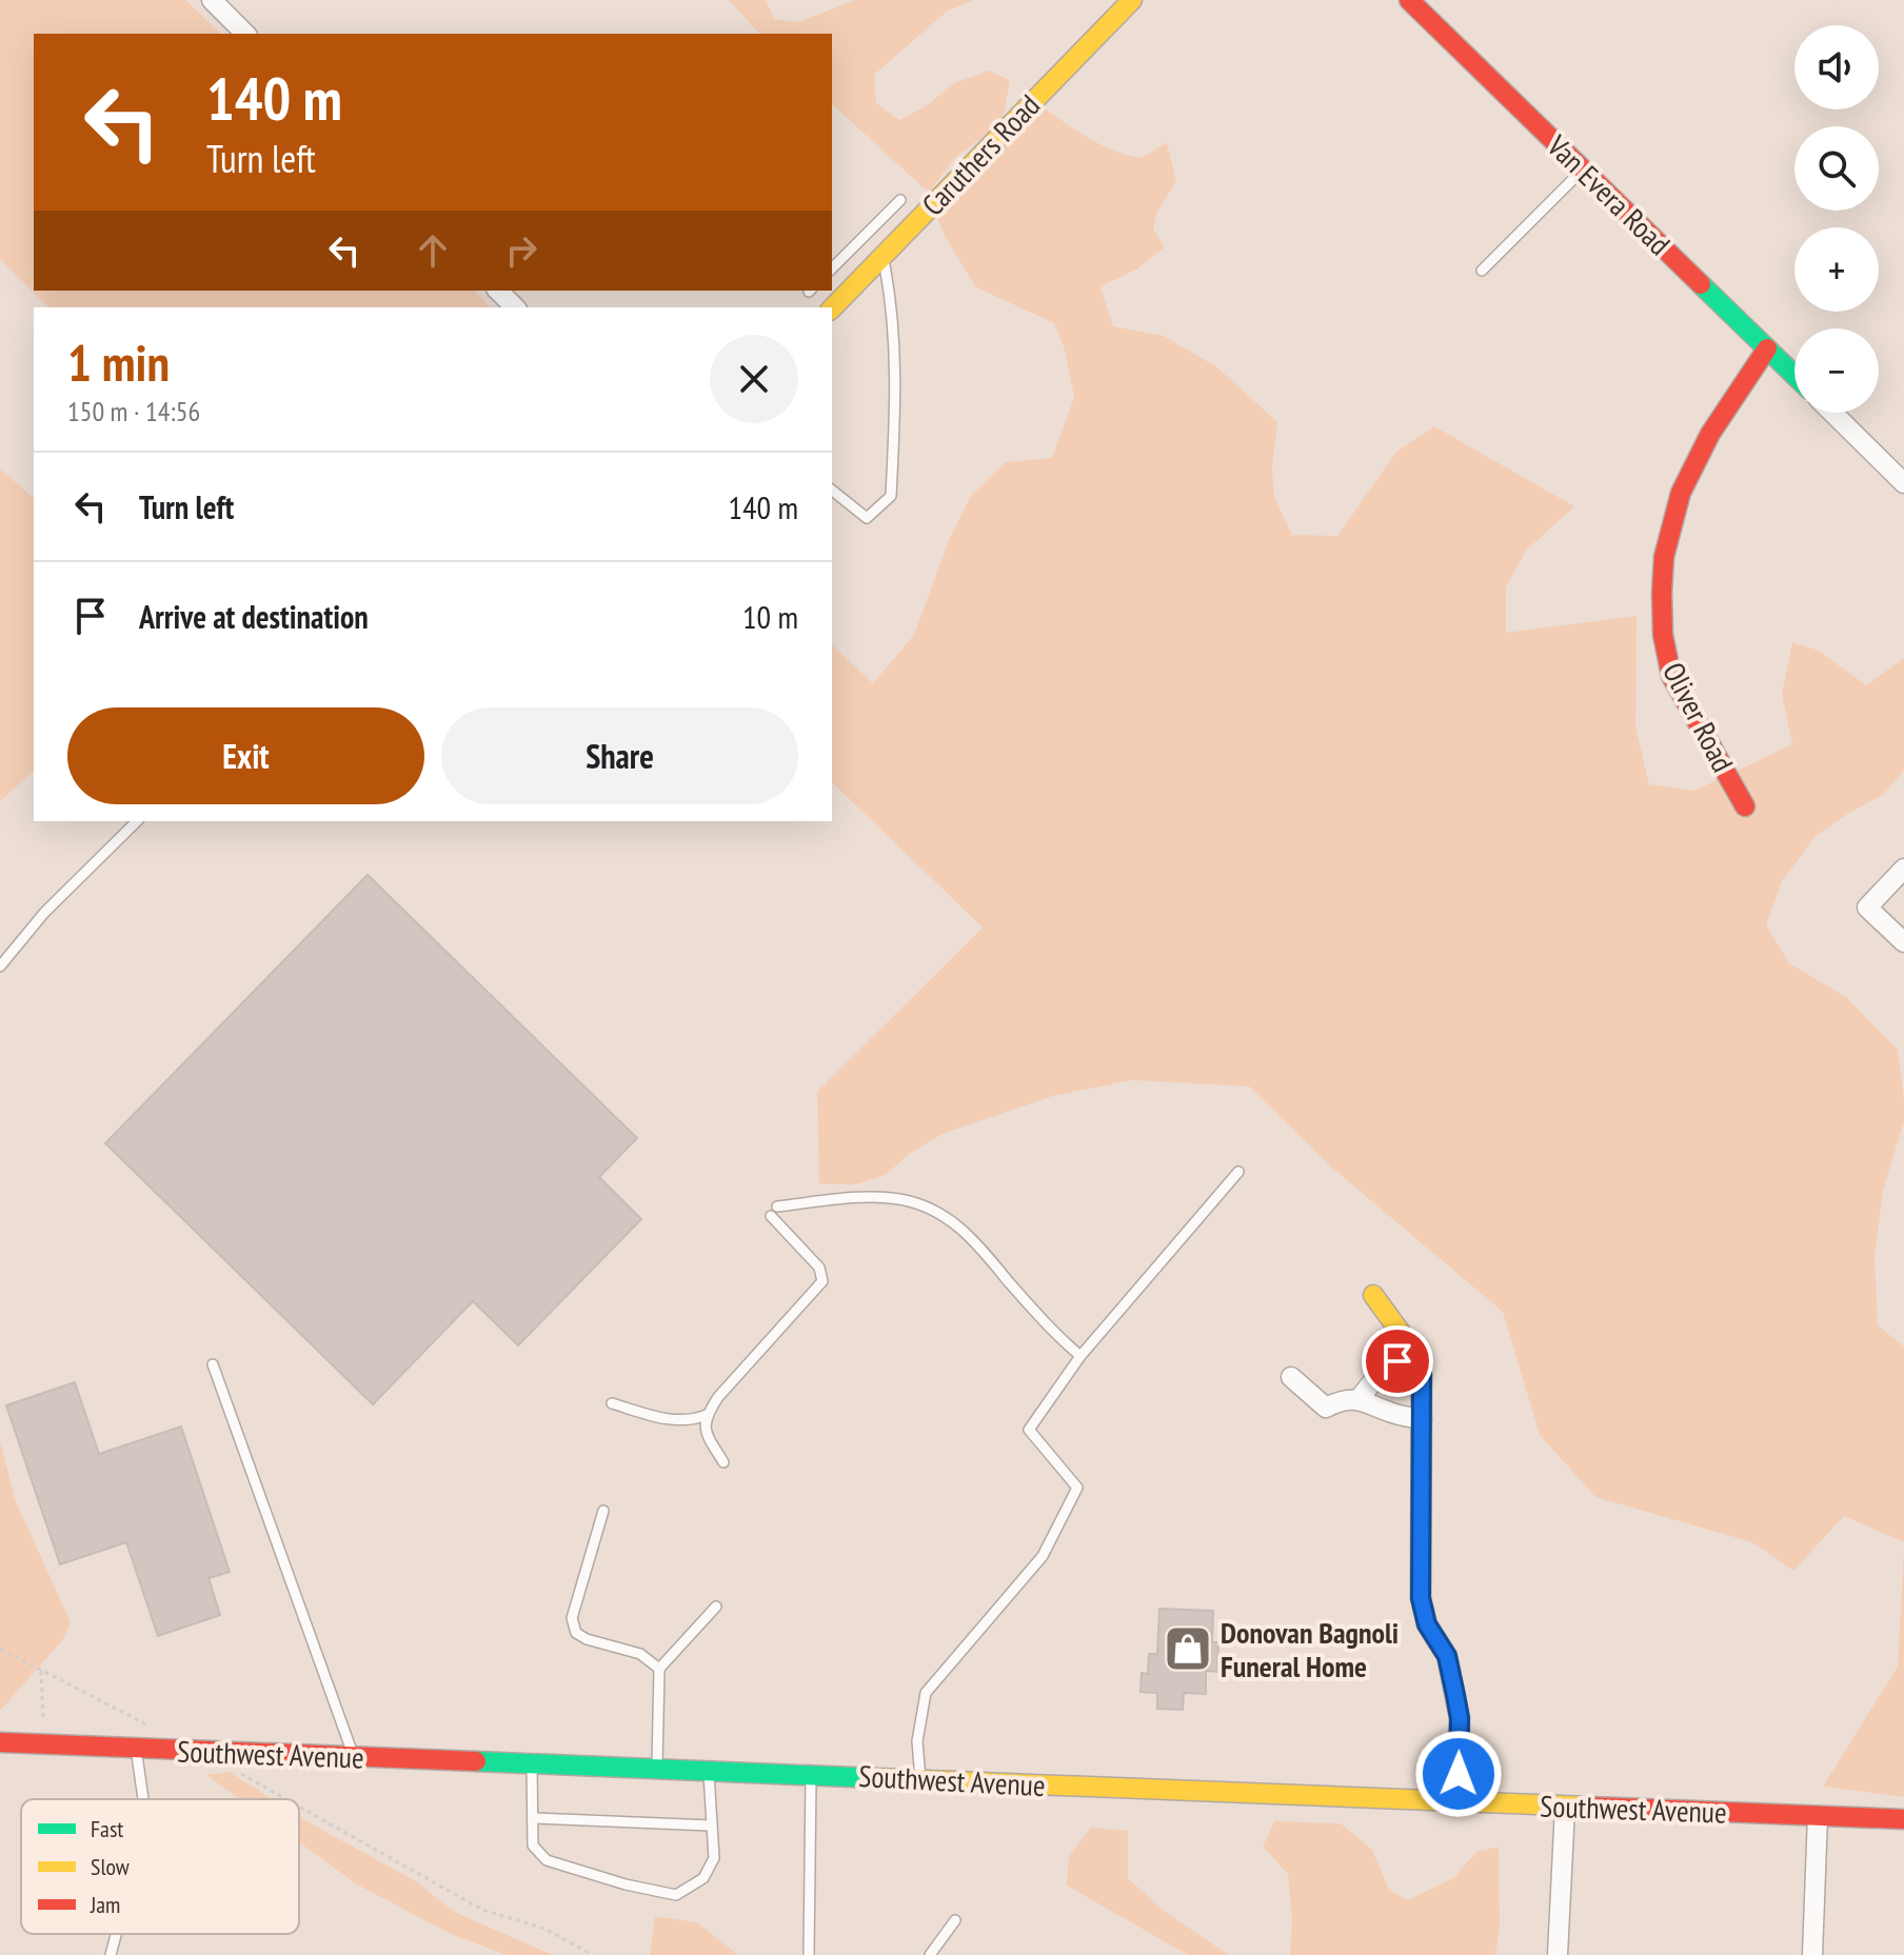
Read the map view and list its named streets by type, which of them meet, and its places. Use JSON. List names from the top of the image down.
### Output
{
  "streets": {
    "street": [
      "Caruthers Road",
      "Van Evera Road",
      "Oliver Road",
      "Southwest Avenue"
    ]
  },
  "crossings": [
    ["Van Evera Road", "Oliver Road"]
  ],
  "places": {
    "shop": ["Donovan Bagnoli Funeral Home"]
  },
  "legend": ["Fast", "Slow", "Jam"],
  "page": {
    "map_buttons": ["+", "−"],
    "turn": ["140 m", "Turn left"],
    "heading": ["1 min", "150 m · 14:56"],
    "list": [
      {
        "name": "Turn left",
        "value": "140 m"
      },
      {
        "name": "Arrive at destination",
        "value": "10 m"
      }
    ],
    "buttons": ["Exit", "Share"]
  }
}
